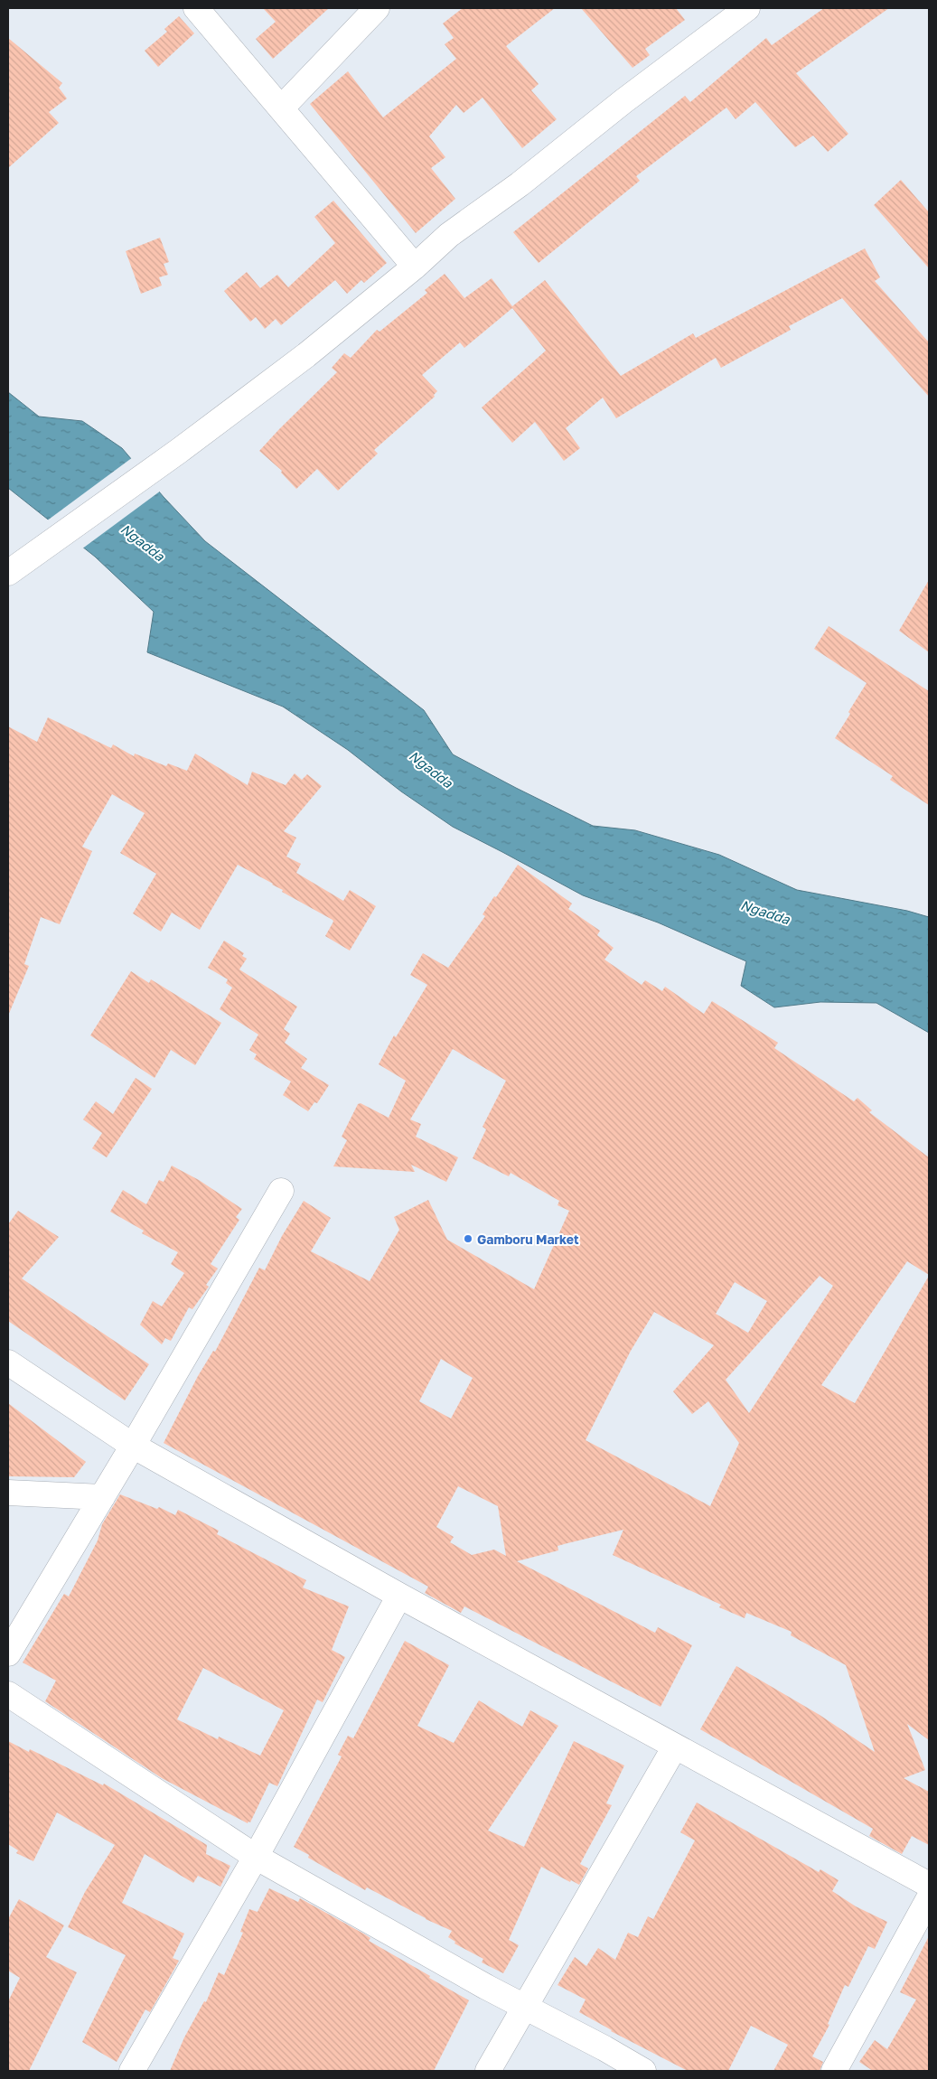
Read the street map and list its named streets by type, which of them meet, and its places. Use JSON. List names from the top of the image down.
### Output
{
  "water": ["Ngadda"],
  "places": ["Gamboru Market"]
}
